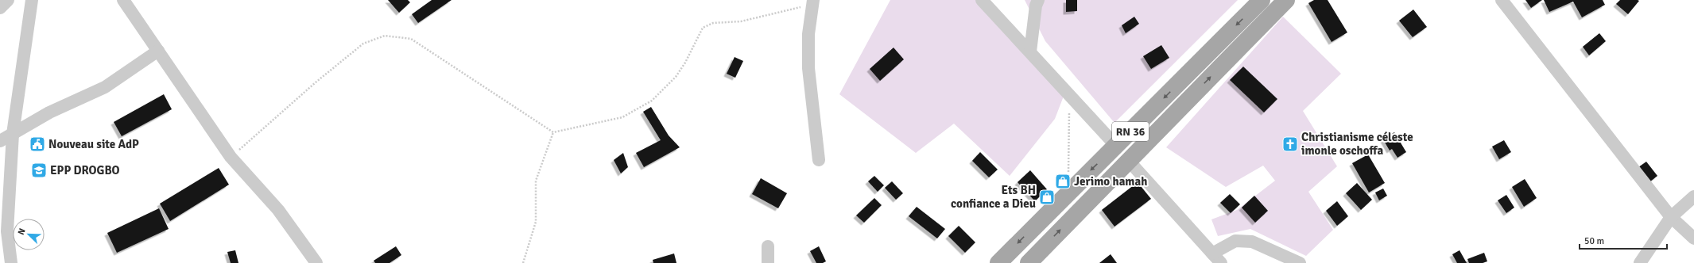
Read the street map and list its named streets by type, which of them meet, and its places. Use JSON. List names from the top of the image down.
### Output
{
  "streets": {
    "main road": ["RN 36"]
  },
  "places": {
    "public building": ["Nouveau site AdP"],
    "church": ["Christianisme céleste imonle oschoffa"],
    "school or university": ["EPP DROGBO"],
    "shop": ["Jerimo hamah", "Ets BH confiance a Dieu"]
  },
  "scale_bar": "50 m",
  "north": "top left"
}
